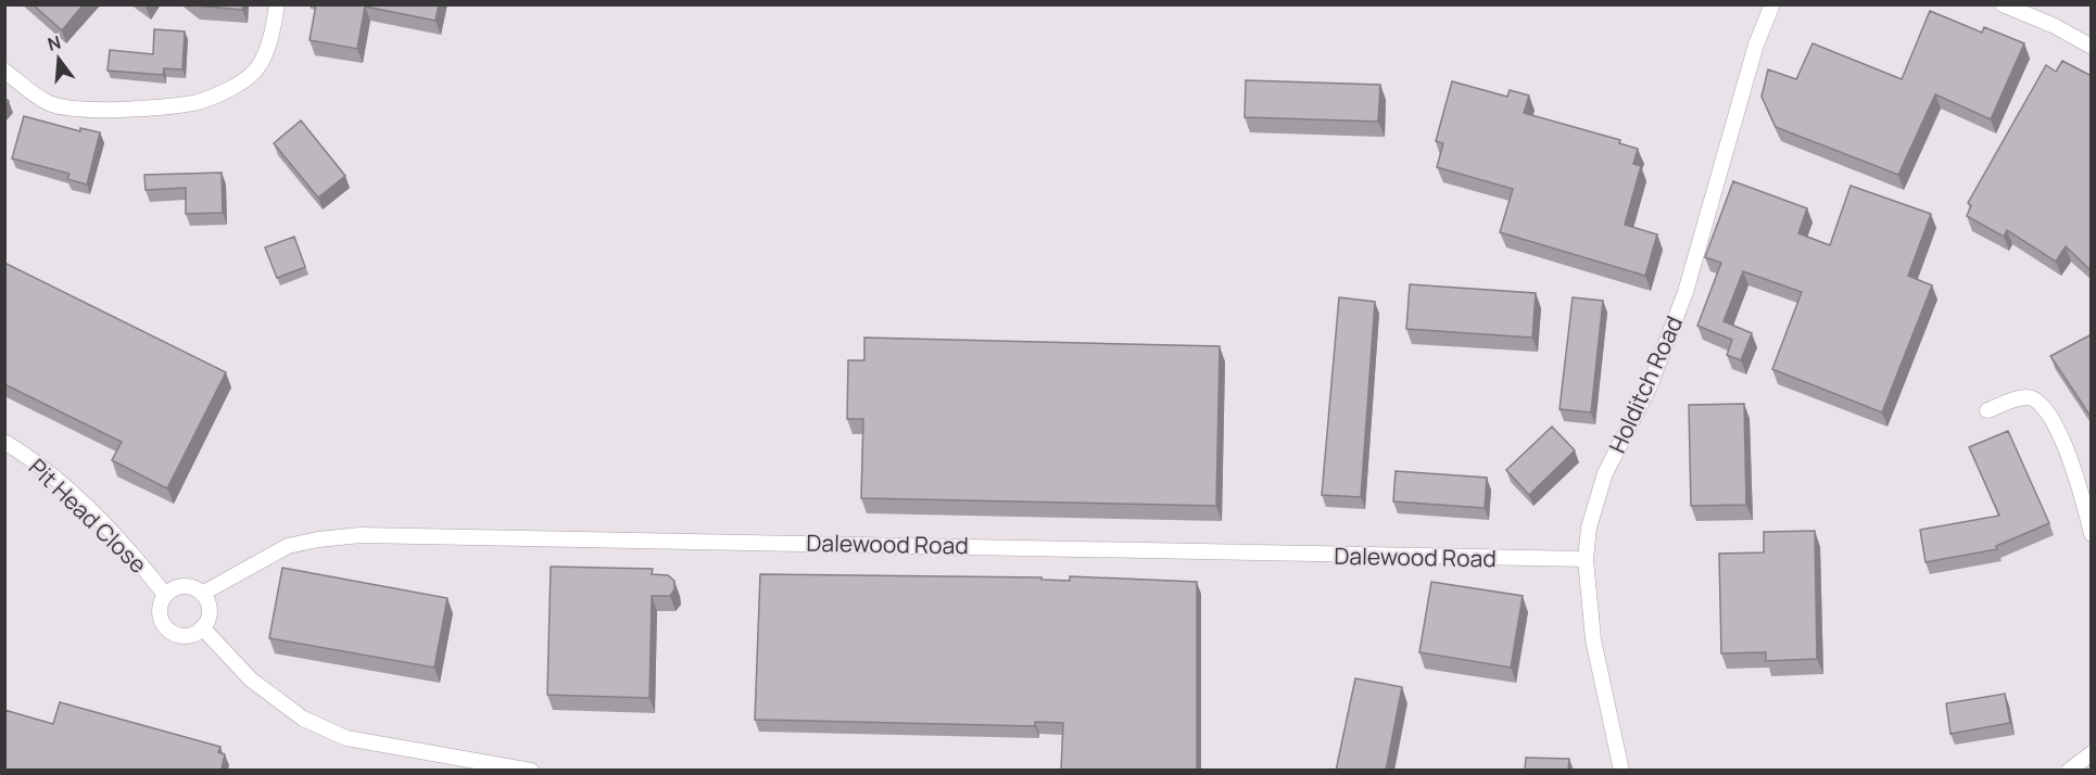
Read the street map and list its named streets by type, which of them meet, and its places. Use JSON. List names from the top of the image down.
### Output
{
  "streets": {
    "street": ["Holditch Road", "Pit Head Close", "Dalewood Road"]
  },
  "crossings": [
    ["Holditch Road", "Dalewood Road"],
    ["Pit Head Close", "Dalewood Road"]
  ],
  "north": "top"
}
